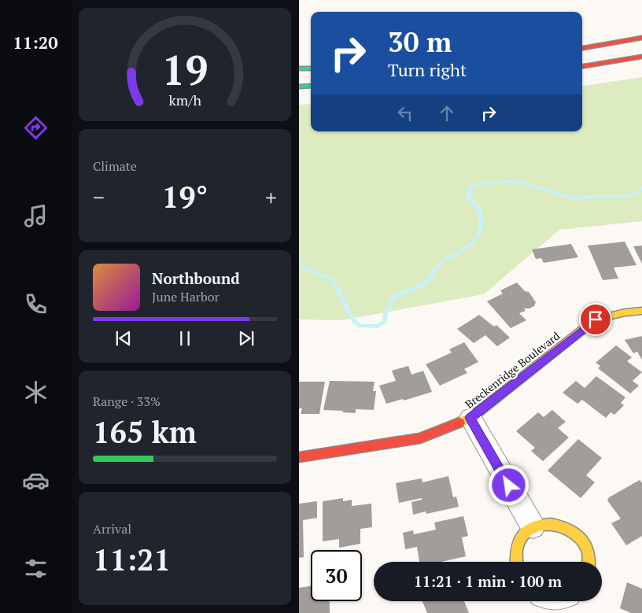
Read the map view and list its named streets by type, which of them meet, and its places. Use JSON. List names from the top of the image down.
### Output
{
  "streets": {
    "main road": ["Breckenridge Boulevard"]
  },
  "page": {
    "tabs": "11:20",
    "turn": ["30 m", "Turn right"],
    "tile": [
      "Climate",
      ["Range · 33%", "165 km"],
      ["Arrival", "11:21"]
    ],
    "heat": ["−", "19°", "+"],
    "song": ["Northbound", "June Harbor"],
    "limit": "30",
    "trip": "11:21 · 1 min · 100 m",
    "gauge": ["19", "km/h"]
  }
}
